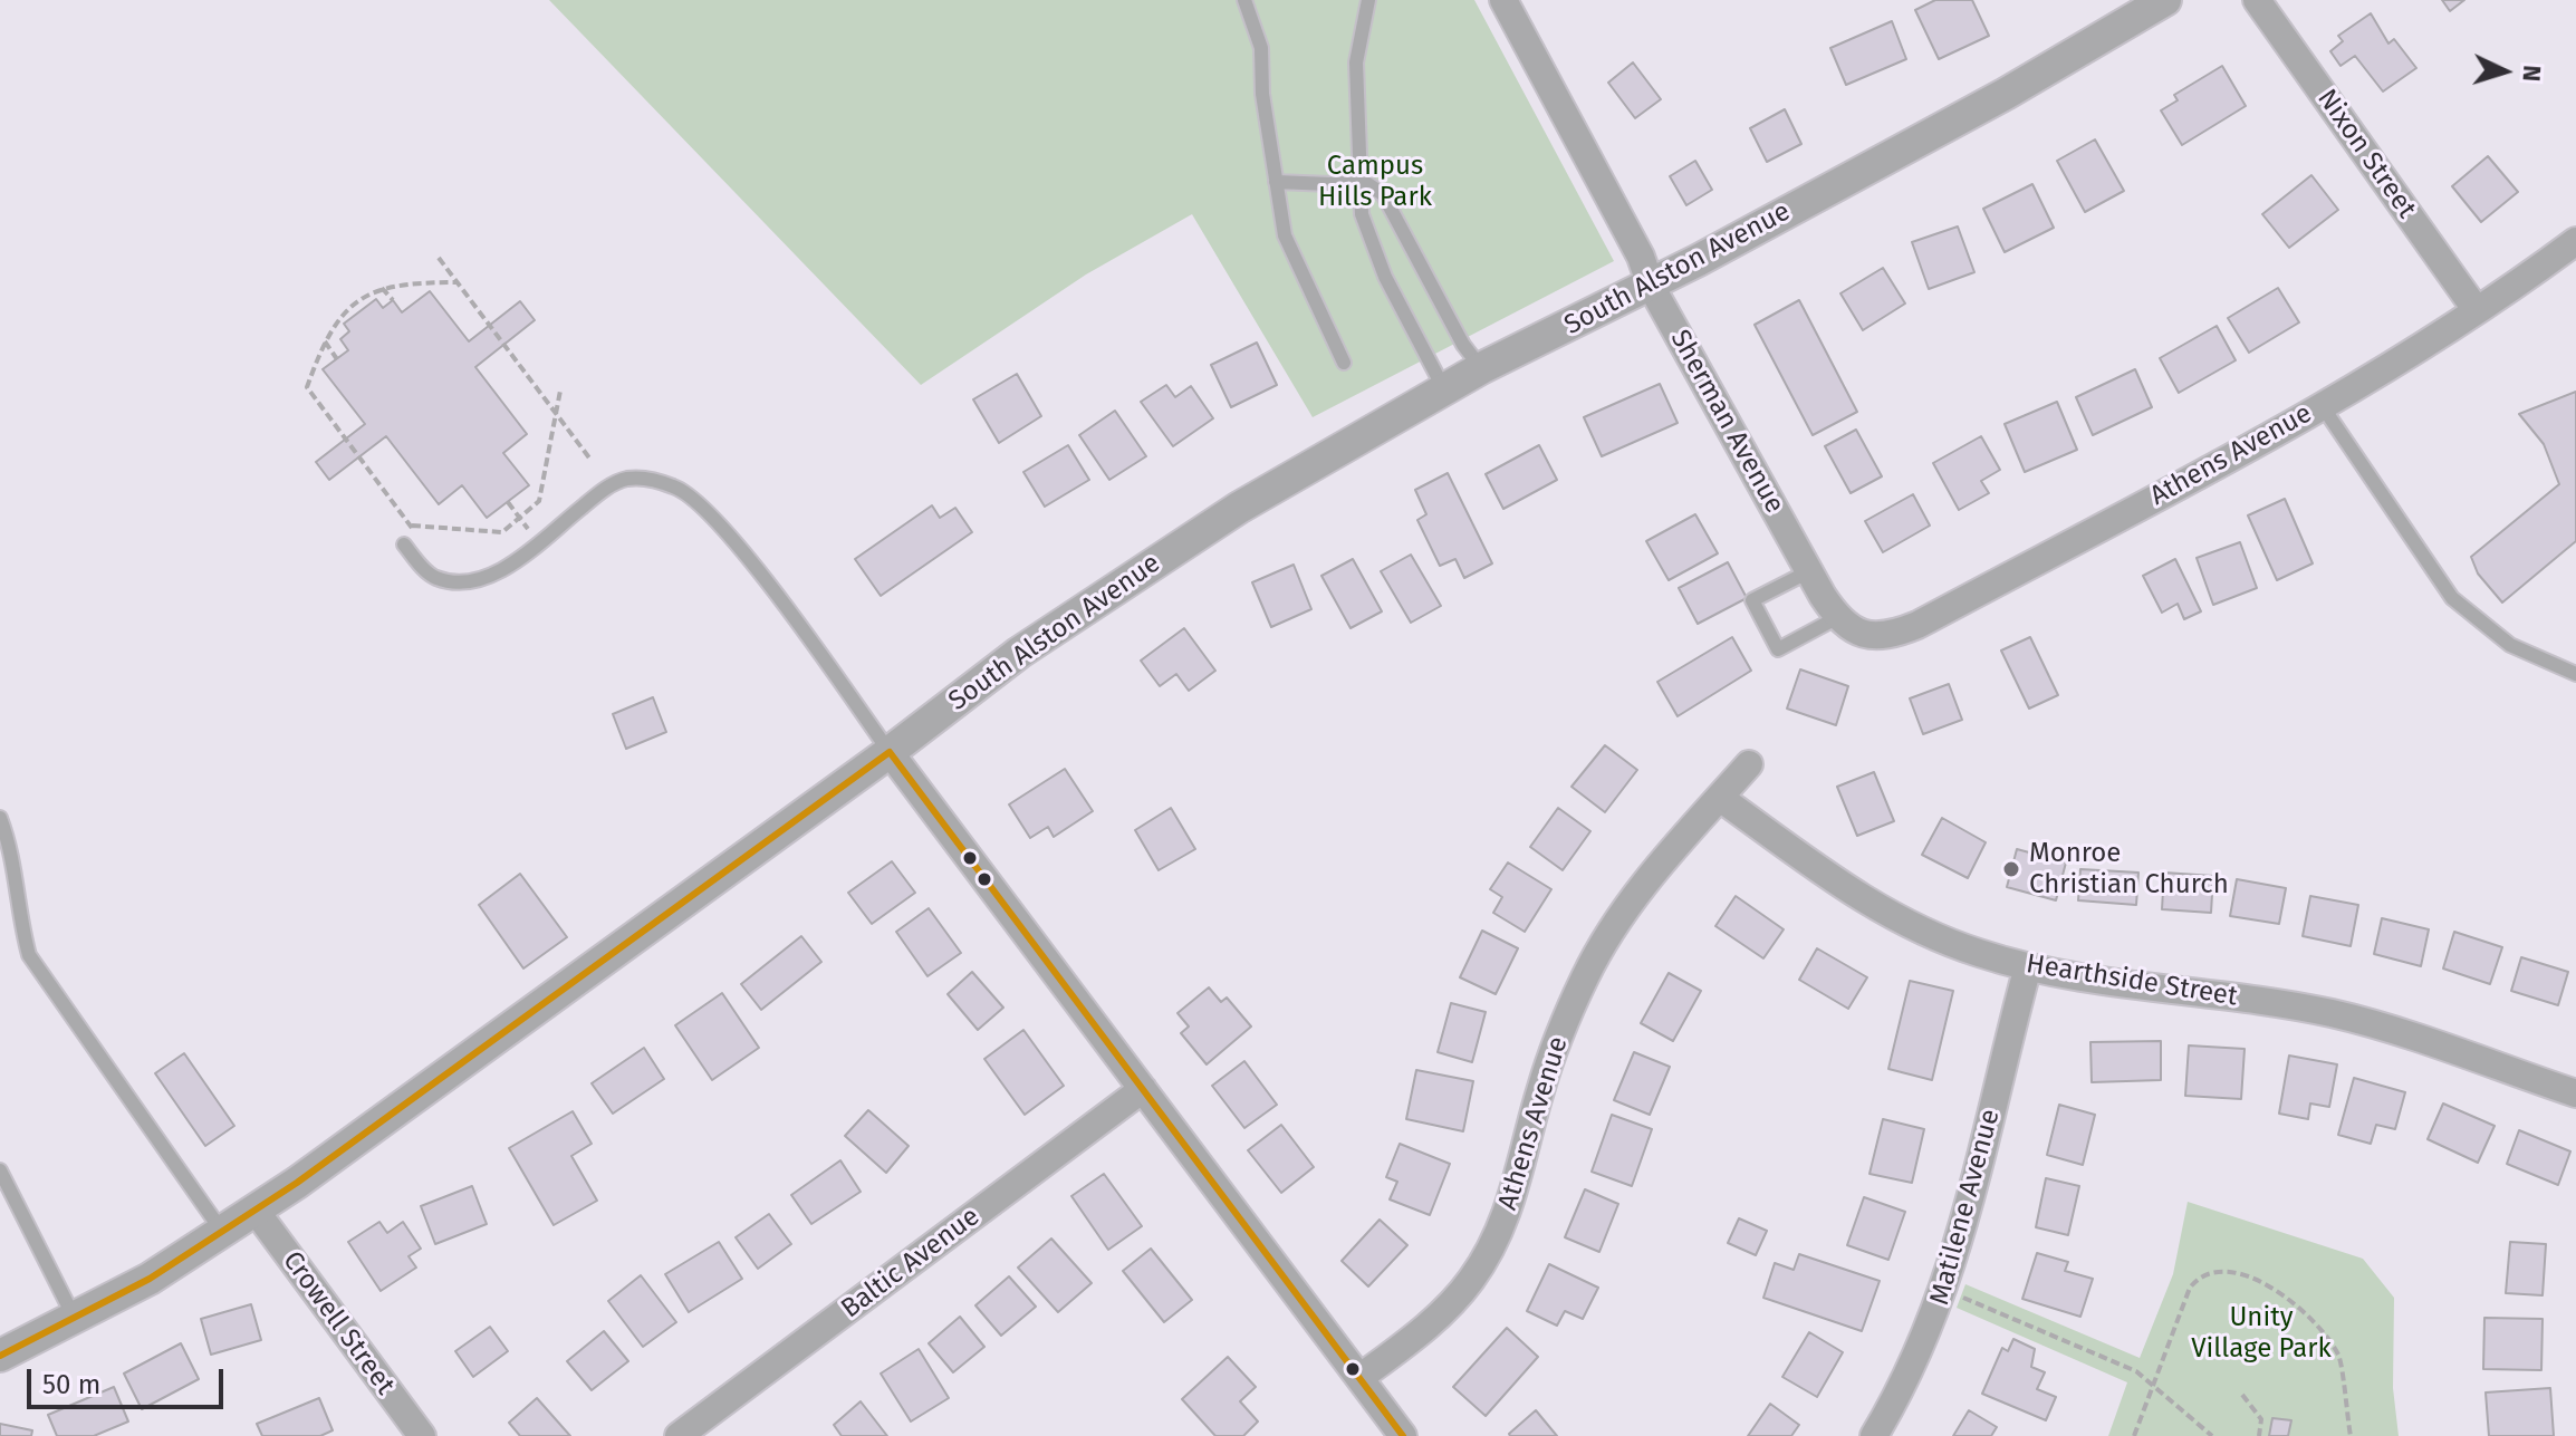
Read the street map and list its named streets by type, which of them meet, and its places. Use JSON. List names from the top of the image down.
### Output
{
  "streets": {
    "street": [
      "Nixon Street",
      "South Alston Avenue",
      "Sherman Avenue",
      "Athens Avenue",
      "Hearthside Street",
      "Matilene Avenue",
      "Baltic Avenue",
      "Crowell Street"
    ]
  },
  "crossings": [
    ["Nixon Street", "Athens Avenue"],
    ["South Alston Avenue", "Sherman Avenue"],
    ["South Alston Avenue", "Crowell Street"],
    ["Sherman Avenue", "Athens Avenue"],
    ["Athens Avenue", "Hearthside Street"],
    ["Hearthside Street", "Matilene Avenue"]
  ],
  "parks": ["Campus Hills Park", "Unity Village Park"],
  "places": ["Monroe Christian Church"],
  "scale_bar": "50 m",
  "north": "right"
}
